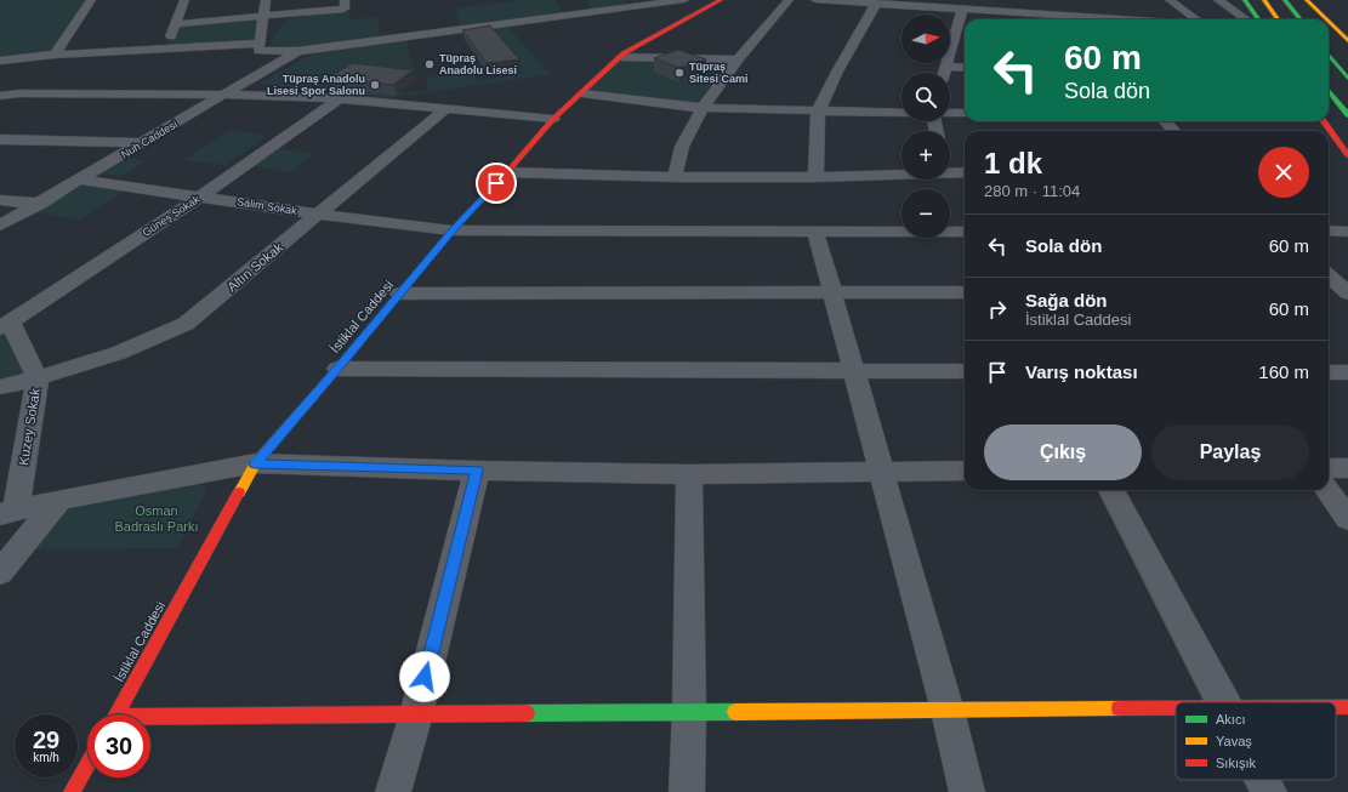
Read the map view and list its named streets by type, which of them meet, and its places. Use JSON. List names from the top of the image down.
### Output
{
  "streets": {
    "main road": ["İstiklal Caddesi"],
    "street": [
      "Nuh Caddesi",
      "Salim Sokak",
      "Güneş Sokak",
      "Altın Sokak",
      "Kuzey Sokak"
    ]
  },
  "crossings": [
    ["Nuh Caddesi", "Salim Sokak"],
    ["Salim Sokak", "Güneş Sokak"],
    ["Salim Sokak", "Altın Sokak"],
    ["Salim Sokak", "İstiklal Caddesi"],
    ["Güneş Sokak", "Kuzey Sokak"],
    ["Altın Sokak", "Kuzey Sokak"]
  ],
  "parks": ["Osman Badraslı Parkı"],
  "places": ["Tüpraş Anadolu Lisesi", "Tüpraş Sitesi Cami", "Tüpraş Anadolu Lisesi Spor Salonu"],
  "legend": ["Akıcı", "Yavaş", "Sıkışık"],
  "north": "right",
  "page": {
    "map_buttons": ["+", "−"],
    "turn": ["60 m", "Sola dön"],
    "heading": ["1 dk", "280 m · 11:04"],
    "list": [
      {
        "name": "Sola dön",
        "value": "60 m"
      },
      {
        "name": "Sağa dön",
        "note": "İstiklal Caddesi",
        "value": "60 m"
      },
      {
        "name": "Varış noktası",
        "value": "160 m"
      }
    ],
    "buttons": ["Çıkış", "Paylaş"],
    "speed": "29 km/h",
    "limit": "30"
  }
}
